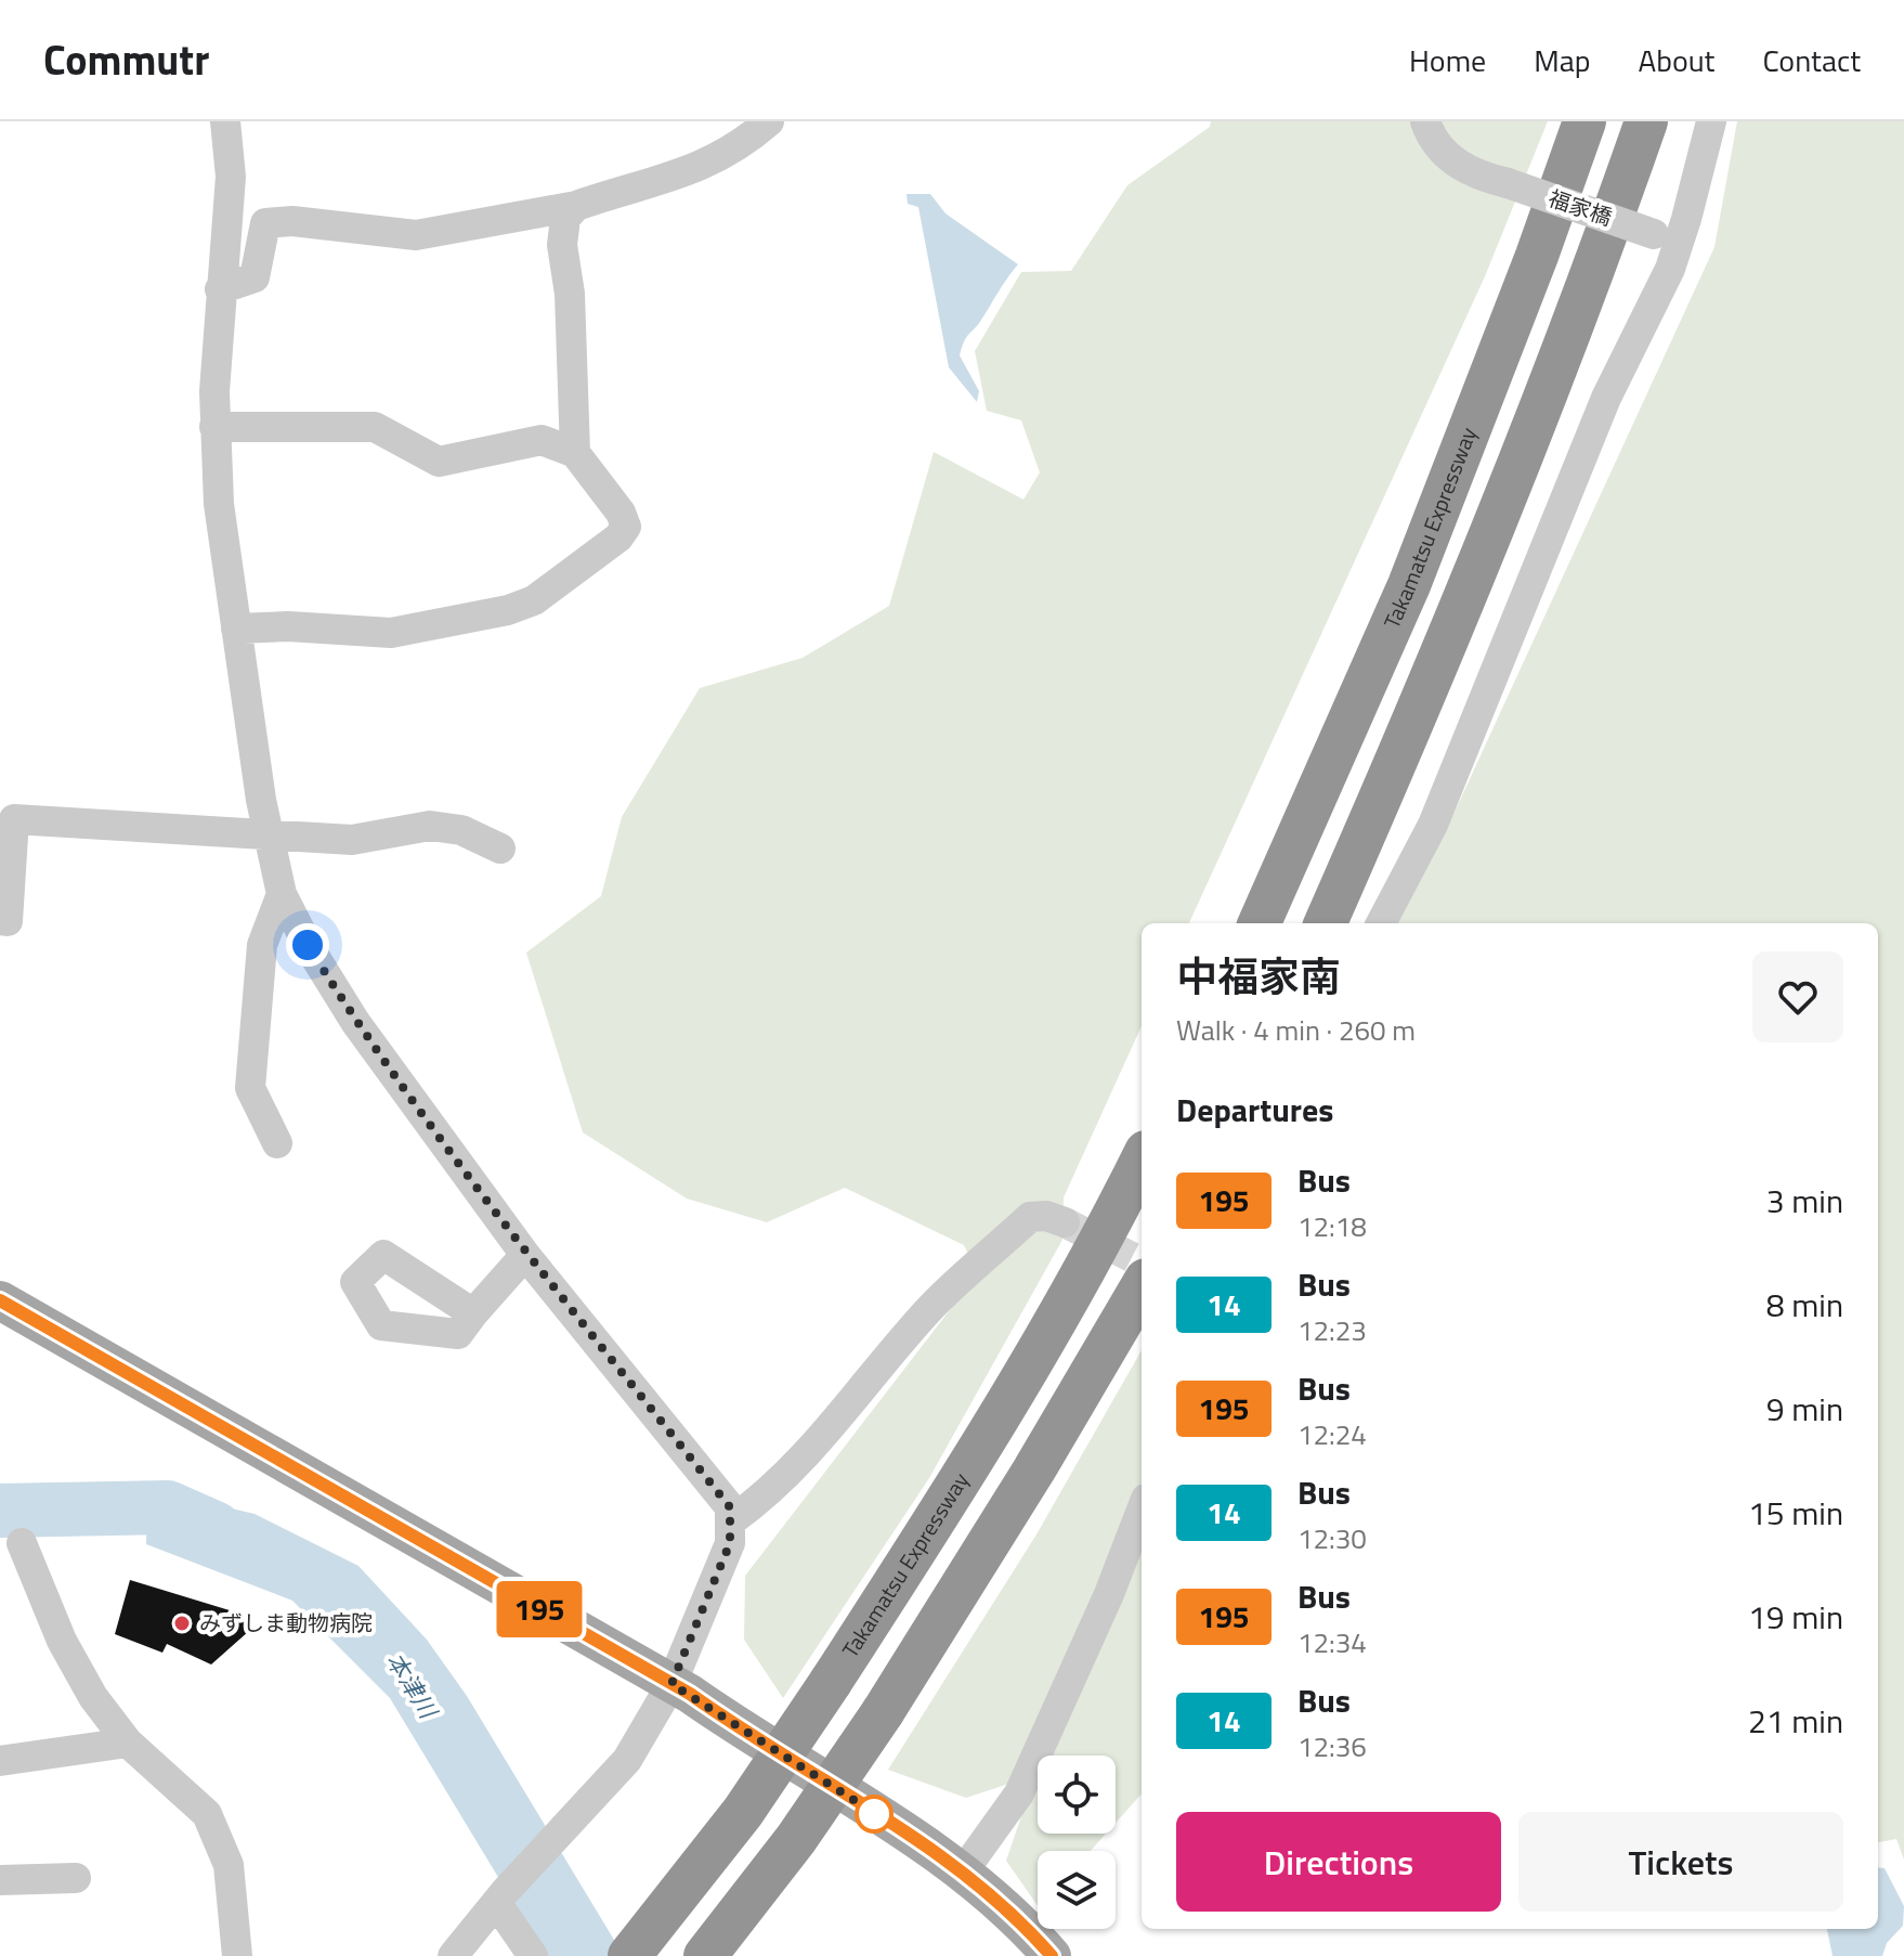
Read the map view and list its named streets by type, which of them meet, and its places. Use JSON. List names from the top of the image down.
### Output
{
  "streets": {
    "highway": ["Takamatsu Expressway"],
    "street": ["福家橋"]
  },
  "water": ["本津川"],
  "places": ["みずしま動物病院"],
  "lines": ["bus line 195"],
  "page": {
    "header": "Commutr",
    "nav": [
      "Home",
      "Map",
      "About",
      "Contact"
    ],
    "on_map": "195",
    "heading": [
      ["中福家南", "Walk · 4 min · 260 m"],
      "Departures"
    ],
    "list": [
      {
        "mark": "195",
        "name": "Bus",
        "note": "12:18",
        "value": "3 min"
      },
      {
        "mark": "14",
        "name": "Bus",
        "note": "12:23",
        "value": "8 min"
      },
      {
        "mark": "195",
        "name": "Bus",
        "note": "12:24",
        "value": "9 min"
      },
      {
        "mark": "14",
        "name": "Bus",
        "note": "12:30",
        "value": "15 min"
      },
      {
        "mark": "195",
        "name": "Bus",
        "note": "12:34",
        "value": "19 min"
      },
      {
        "mark": "14",
        "name": "Bus",
        "note": "12:36",
        "value": "21 min"
      }
    ],
    "buttons": ["Directions", "Tickets"]
  }
}
